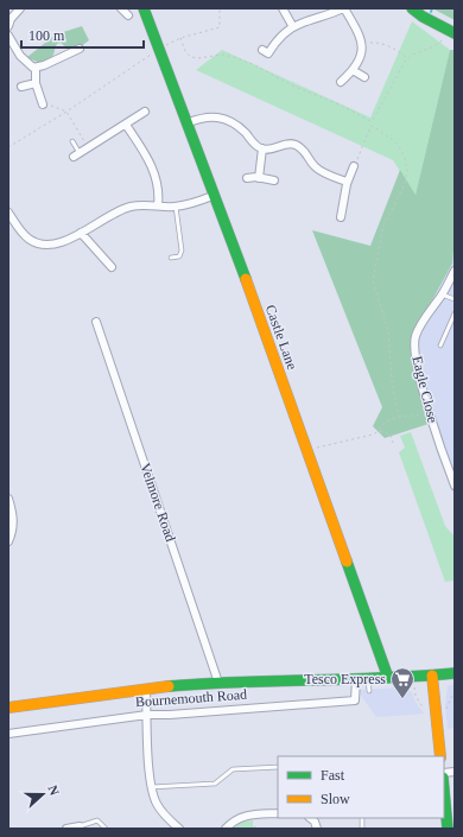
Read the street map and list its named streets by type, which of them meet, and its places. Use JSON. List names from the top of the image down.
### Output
{
  "streets": {
    "street": [
      "Castle Lane",
      "Eagle Close",
      "Velmore Road",
      "Bournemouth Road"
    ]
  },
  "crossings": [
    ["Castle Lane", "Bournemouth Road"],
    ["Velmore Road", "Bournemouth Road"]
  ],
  "places": {
    "supermarket": ["Tesco Express"]
  },
  "legend": ["Fast", "Slow"],
  "scale_bar": "100 m",
  "north": "right"
}
